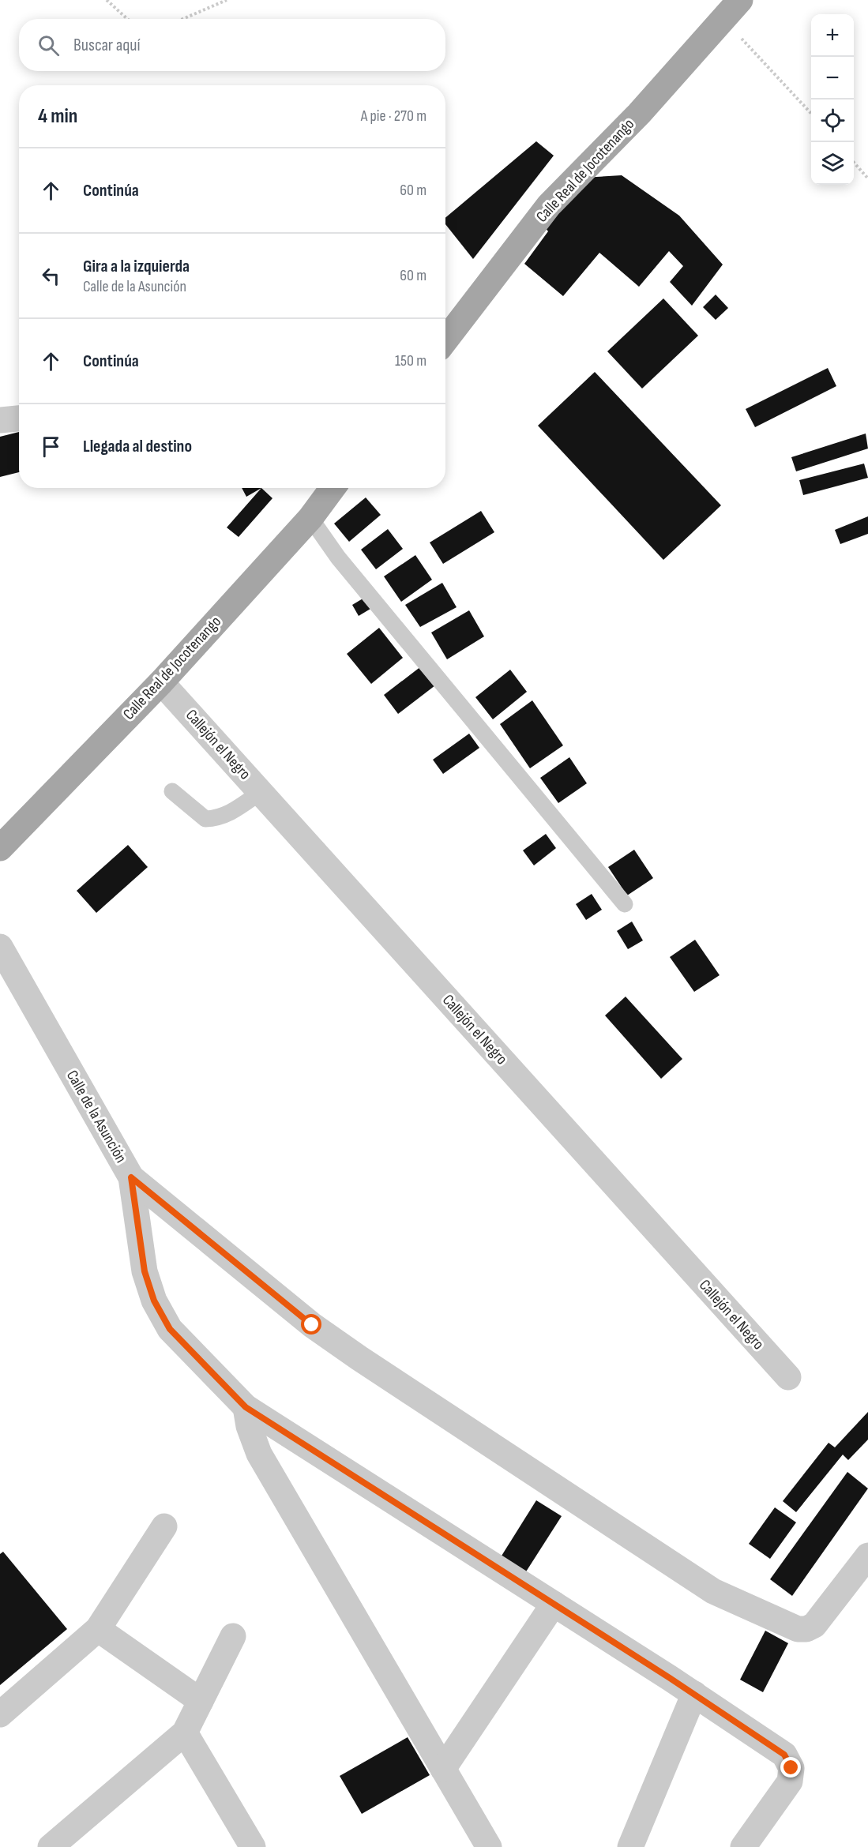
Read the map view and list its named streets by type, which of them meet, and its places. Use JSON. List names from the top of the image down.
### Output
{
  "streets": {
    "main road": ["Calle Real de Jocotenango"],
    "street": ["Callejón el Negro", "Calle de la Asunción"]
  },
  "crossings": [
    ["Calle Real de Jocotenango", "Callejón el Negro"]
  ],
  "page": {
    "map_buttons": ["+", "−"],
    "search": "Buscar aquí",
    "heading": ["4 min", "A pie · 270 m"],
    "list": [
      ["Continúa", "60 m"],
      ["Gira a la izquierda", "Calle de la Asunción", "60 m"],
      ["Continúa", "150 m"],
      "Llegada al destino"
    ]
  }
}
